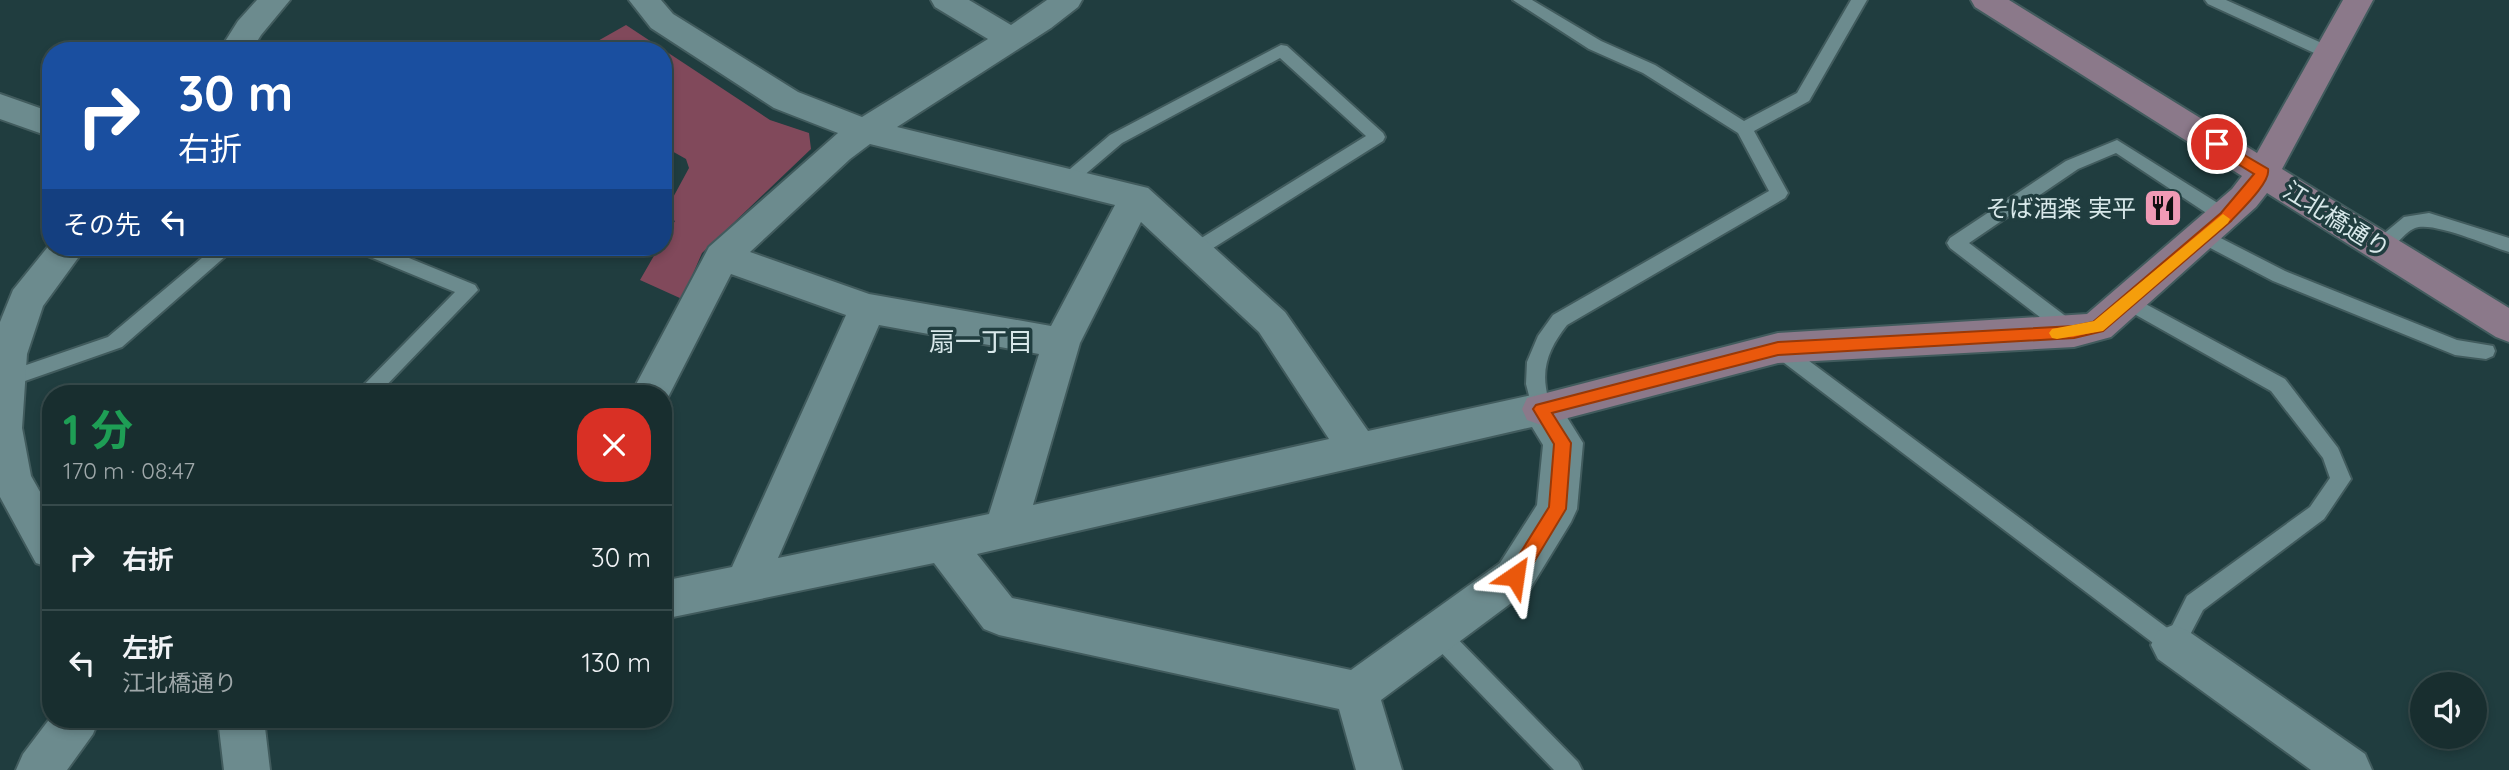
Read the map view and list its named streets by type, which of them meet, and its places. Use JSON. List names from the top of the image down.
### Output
{
  "streets": {
    "street": ["江北橋通り"]
  },
  "districts": ["扇一丁目"],
  "places": {
    "restaurant": ["そば酒楽 実平"]
  },
  "page": {
    "turn": ["30 m", "右折"],
    "then": "その先",
    "heading": ["1 分", "170 m · 08:47"],
    "list": [
      {
        "name": "右折",
        "value": "30 m"
      },
      {
        "name": "左折",
        "note": "江北橋通り",
        "value": "130 m"
      }
    ]
  }
}
